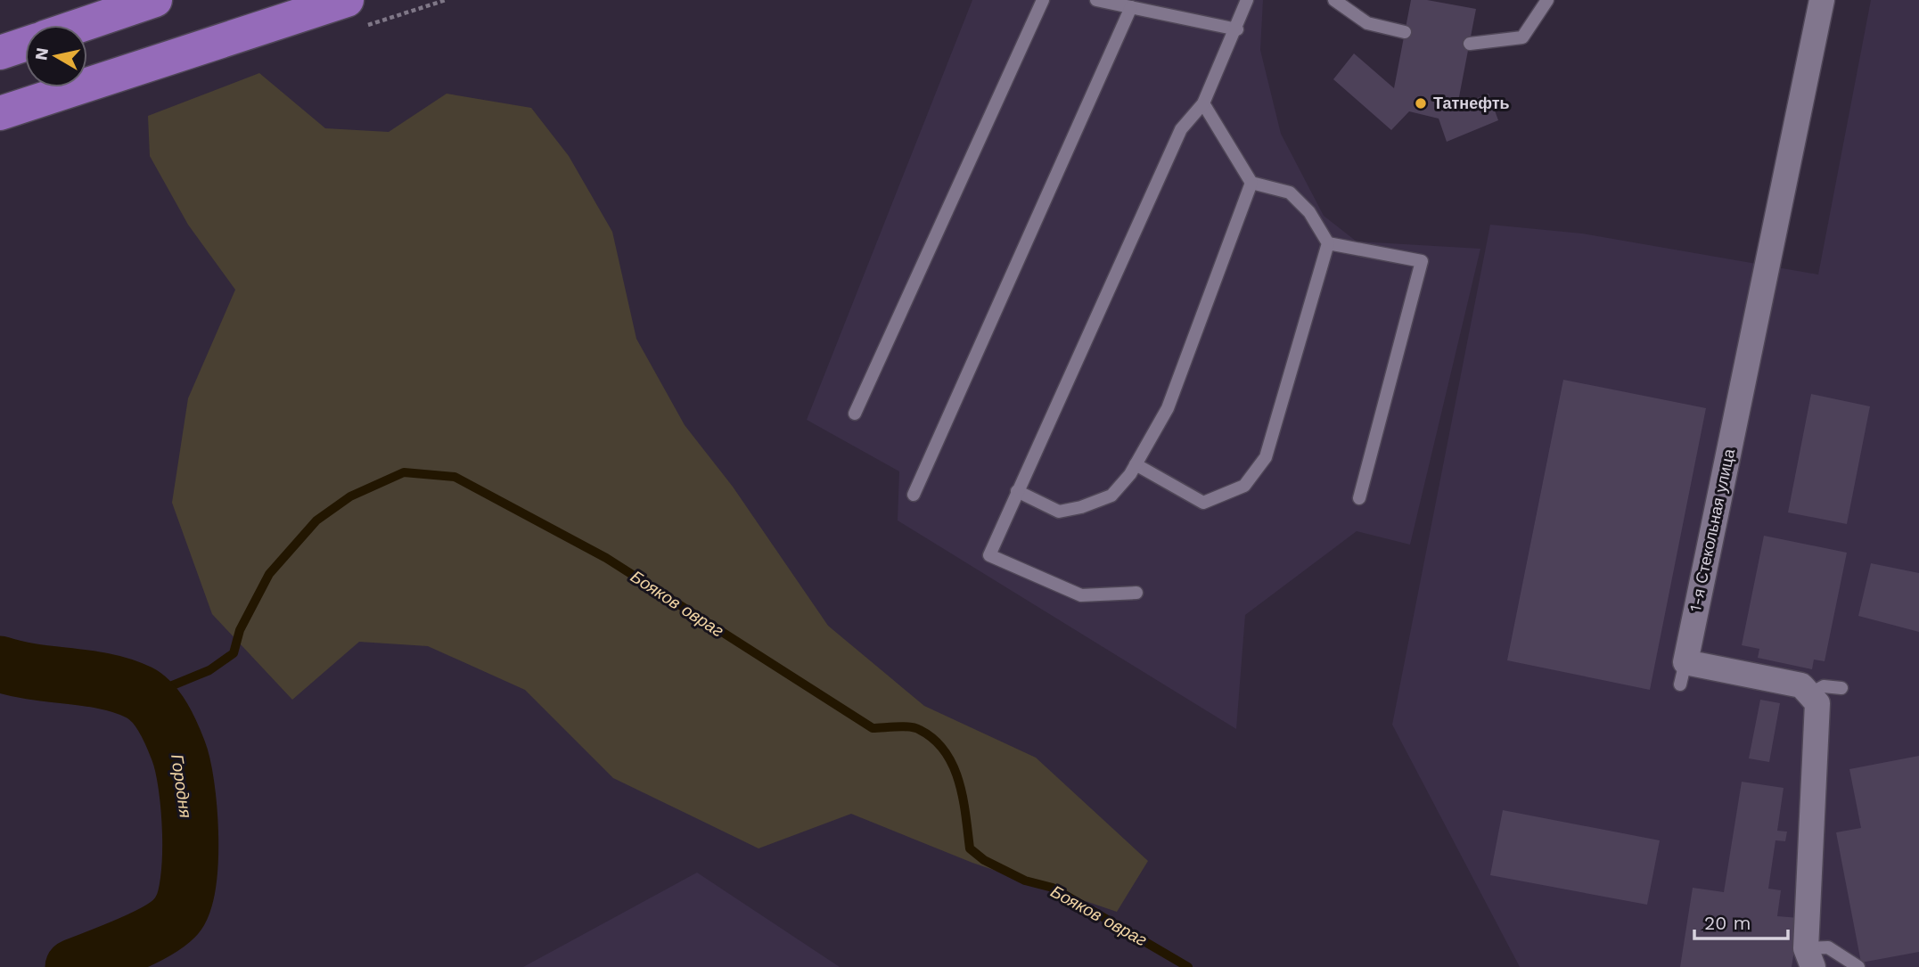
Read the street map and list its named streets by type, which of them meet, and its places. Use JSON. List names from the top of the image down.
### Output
{
  "streets": {
    "street": ["1-я Стекольная улица"]
  },
  "water": ["Бояков овраг", "Городня"],
  "places": ["Татнефть"],
  "scale_bar": "20 m",
  "north": "left"
}
